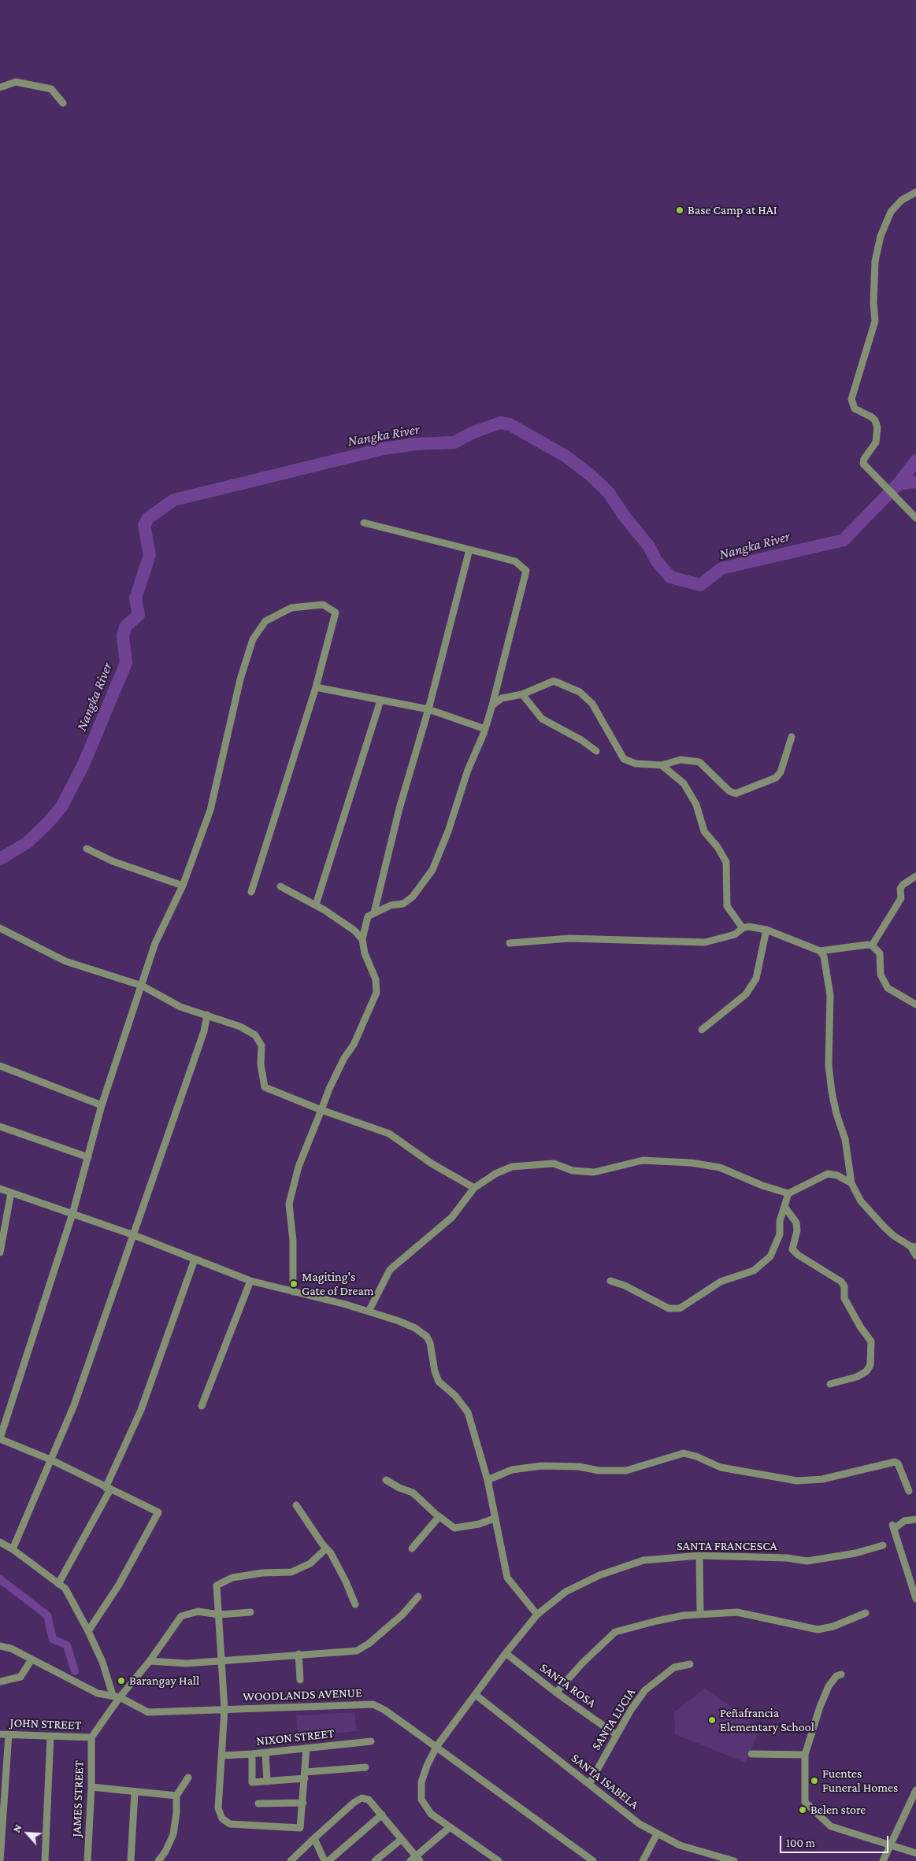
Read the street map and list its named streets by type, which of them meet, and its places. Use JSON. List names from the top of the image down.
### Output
{
  "streets": {
    "street": [
      "SANTA FRANCESCA",
      "SANTA ROSA",
      "WOODLANDS AVENUE",
      "SANTA LUCIA",
      "JOHN STREET",
      "NIXON STREET",
      "SANTA ISABELA",
      "JAMES STREET"
    ]
  },
  "crossings": [
    ["SANTA FRANCESCA", "SANTA ROSA"],
    ["SANTA FRANCESCA", "WOODLANDS AVENUE"],
    ["SANTA FRANCESCA", "SANTA ISABELA"],
    ["SANTA ROSA", "SANTA LUCIA"],
    ["SANTA LUCIA", "SANTA ISABELA"],
    ["JOHN STREET", "JAMES STREET"]
  ],
  "water": ["Nangka River"],
  "places": [
    "Base Camp at HAI",
    "Magiting's Gate of Dream",
    "Barangay Hall",
    "Peñafrancia Elementary School",
    "Fuentes Funeral Homes",
    "Belen store"
  ],
  "scale_bar": "100 m",
  "north": "top left"
}
